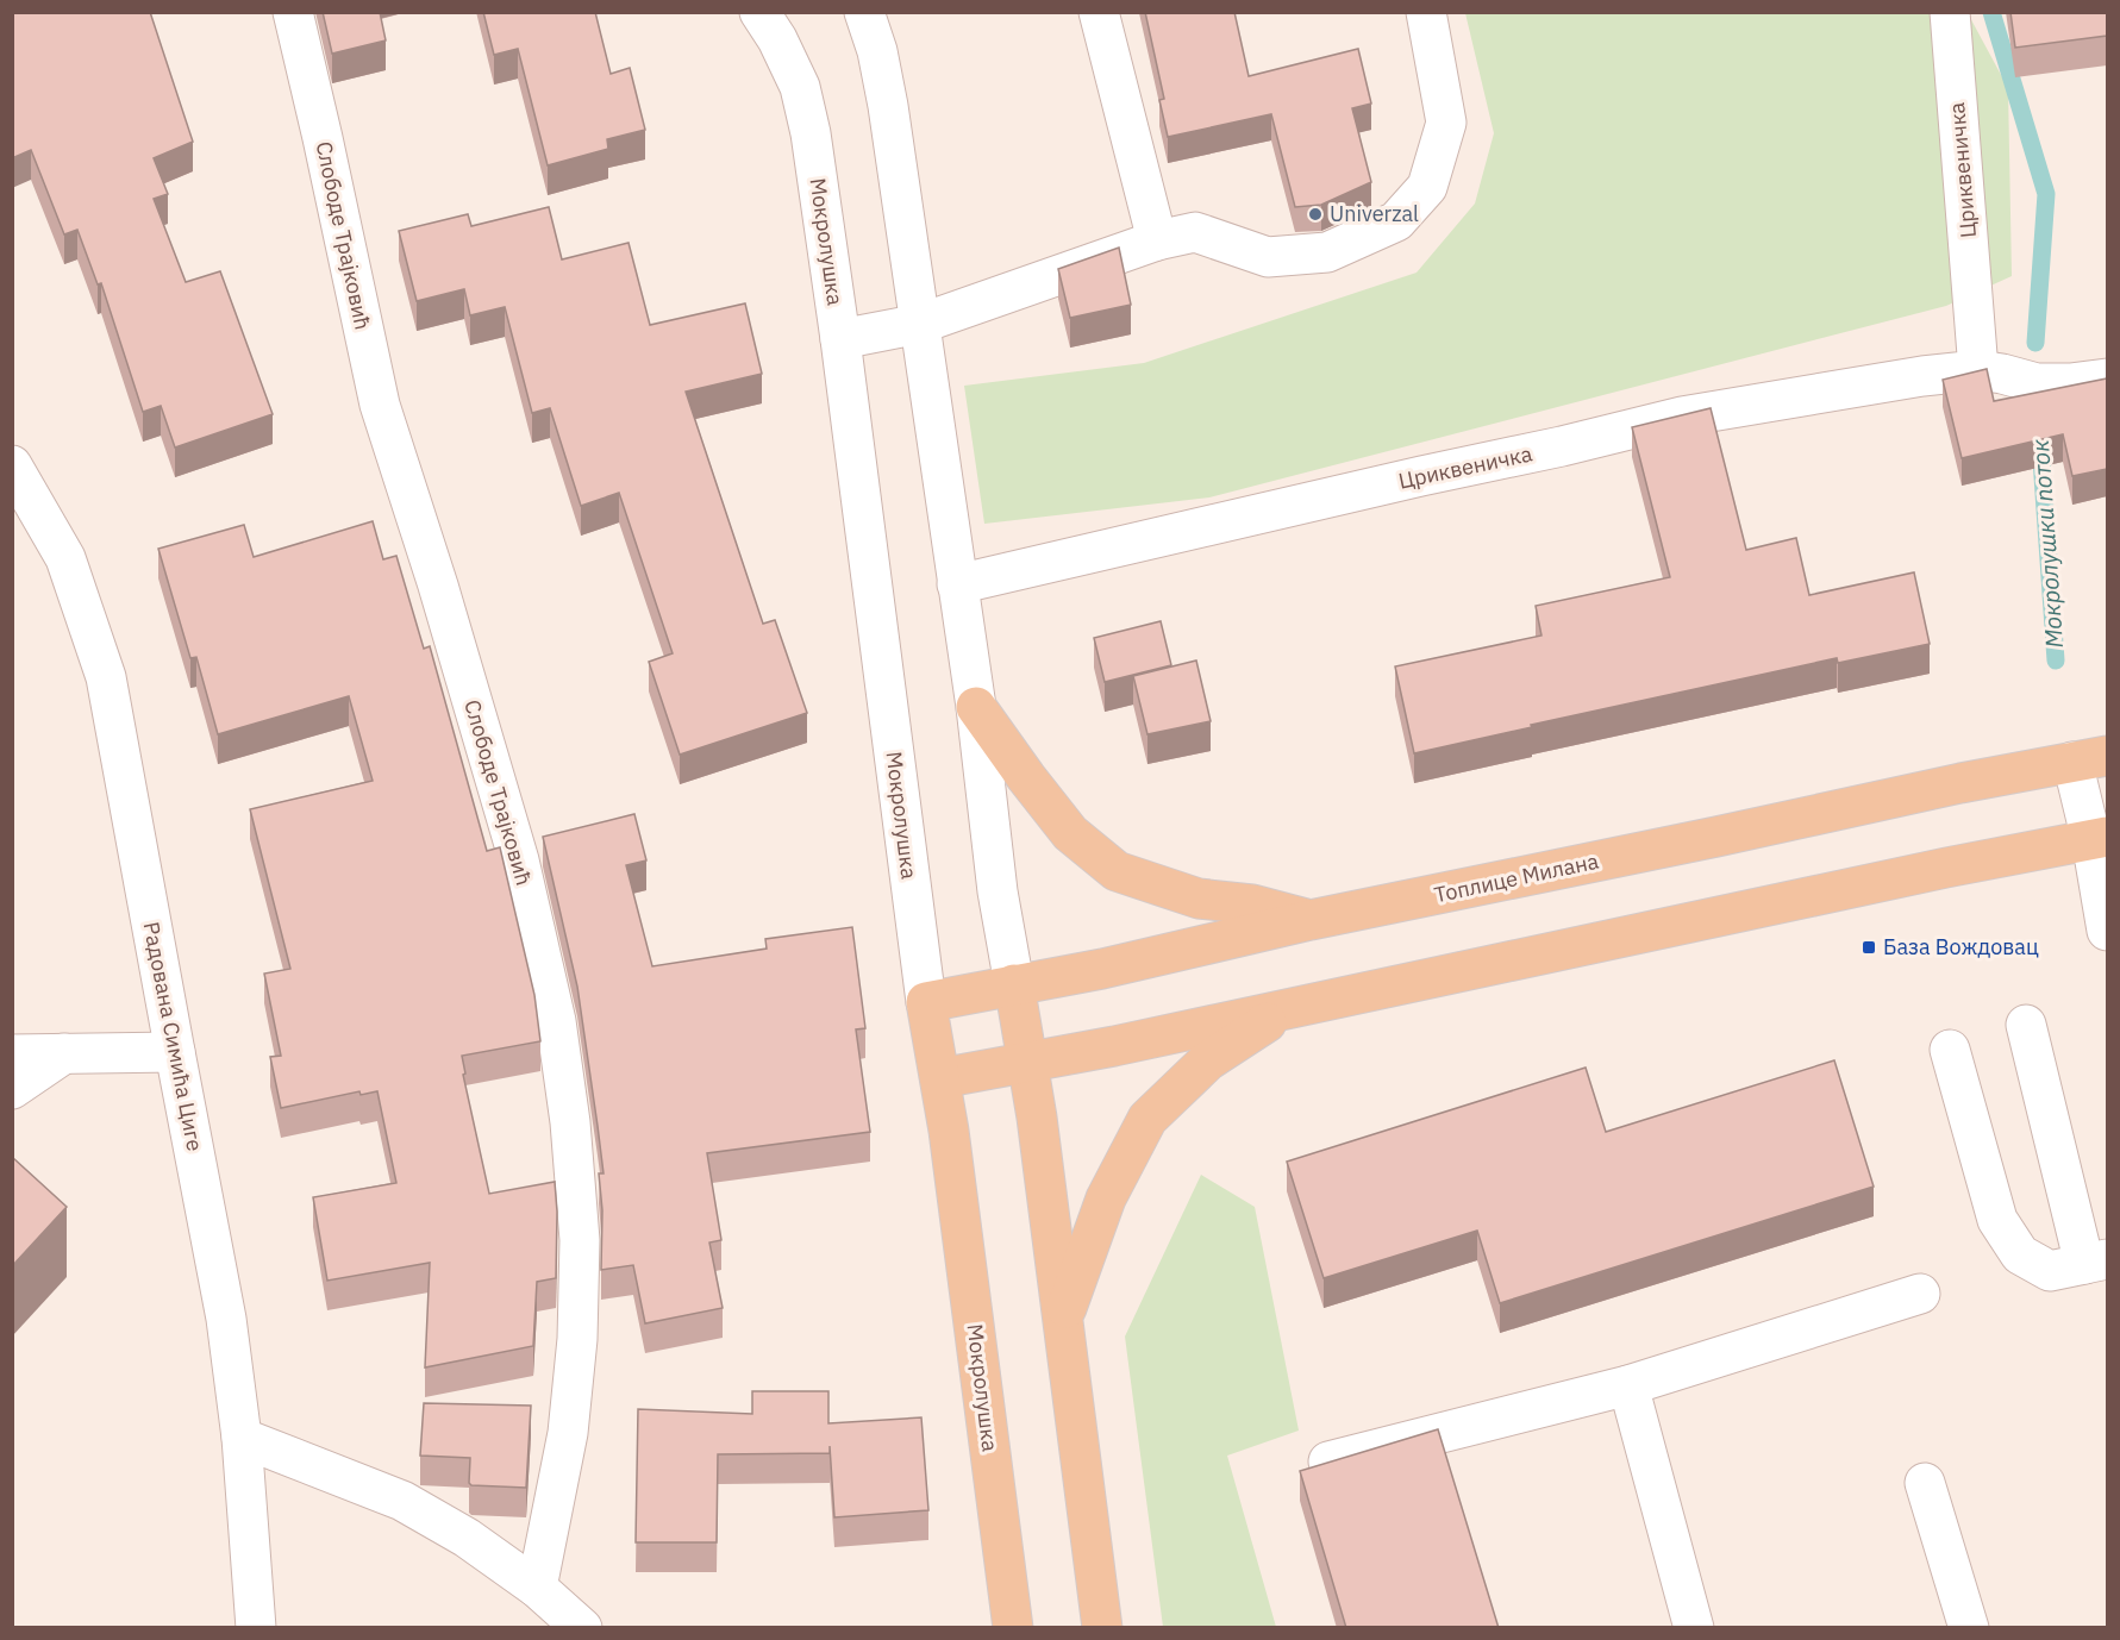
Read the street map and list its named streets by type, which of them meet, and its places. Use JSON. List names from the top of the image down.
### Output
{
  "streets": {
    "main road": ["Мокролушка", "Топлице Милана"],
    "street": ["Цриквеничка", "Слободе Трајковић", "Радована Симића Циге"]
  },
  "crossings": [
    ["Мокролушка", "Топлице Милана"]
  ],
  "water": ["Мокролушки поток"],
  "places": {
    "other": ["Univerzal"],
    "transit": ["База Вождовац"]
  }
}
